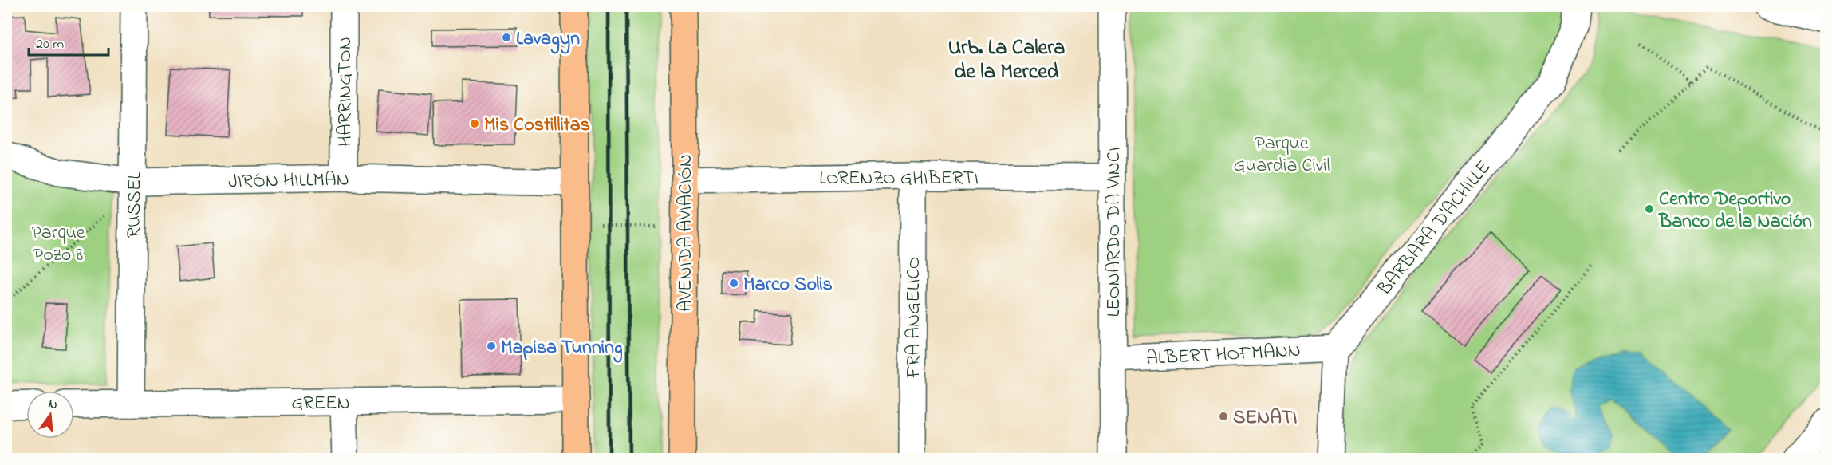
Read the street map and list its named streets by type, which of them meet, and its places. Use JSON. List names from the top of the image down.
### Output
{
  "streets": {
    "main road": ["AVENIDA AVIACIÓN"],
    "street": [
      "HARRINGTON",
      "LORENZO GHIBERTI",
      "JIRÓN HILLMAN",
      "RUSSEL",
      "BARBARA D'ACHILLE",
      "LEONARDO DA VINCI",
      "FRA ANGELICO",
      "ALBERT HOFMANN",
      "GREEN"
    ]
  },
  "crossings": [
    ["HARRINGTON", "JIRÓN HILLMAN"],
    ["LORENZO GHIBERTI", "LEONARDO DA VINCI"],
    ["LORENZO GHIBERTI", "AVENIDA AVIACIÓN"],
    ["LORENZO GHIBERTI", "FRA ANGELICO"],
    ["JIRÓN HILLMAN", "RUSSEL"],
    ["RUSSEL", "GREEN"],
    ["BARBARA D'ACHILLE", "ALBERT HOFMANN"],
    ["LEONARDO DA VINCI", "ALBERT HOFMANN"]
  ],
  "districts": ["Urb. La Calera de la Merced"],
  "parks": ["Parque Guardia Civil", "Parque Pozo 8"],
  "places": [
    "Lavagyn",
    "Mis Costillitas",
    "Centro Deportivo Banco de la Nación",
    "Marco Solis",
    "Mapisa Tunning",
    "SENATI"
  ],
  "scale_bar": "20 m",
  "north": "top"
}
